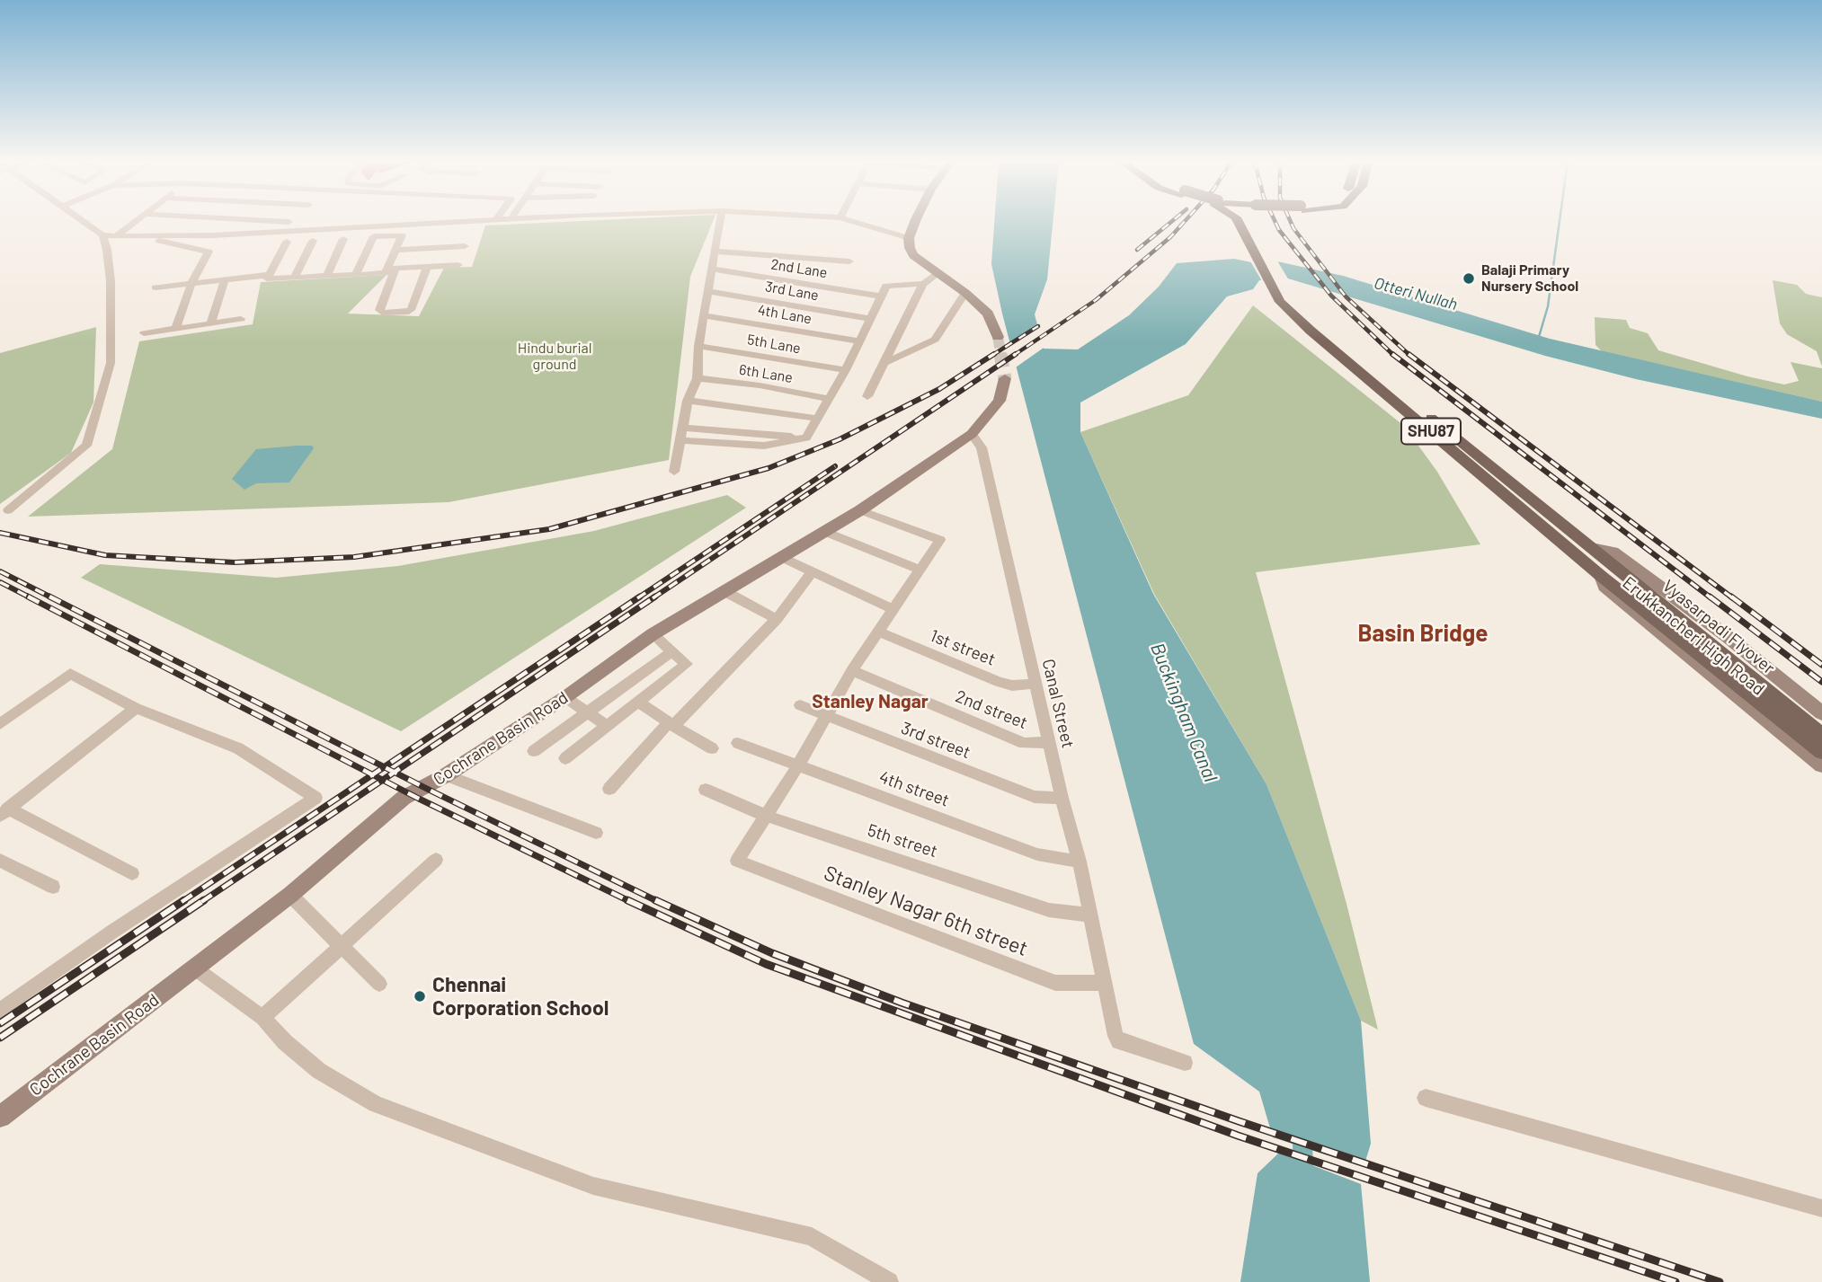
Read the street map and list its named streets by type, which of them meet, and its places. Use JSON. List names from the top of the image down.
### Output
{
  "streets": {
    "main road": [
      "SHU87",
      "Vyasarpadi Flyover",
      "Erukkancheri High Road",
      "Cochrane Basin Road"
    ],
    "street": [
      "2nd Lane",
      "3rd Lane",
      "4th Lane",
      "5th Lane",
      "6th Lane",
      "1st street",
      "Canal Street",
      "2nd street",
      "3rd street",
      "4th street",
      "5th street",
      "Stanley Nagar 6th street"
    ]
  },
  "crossings": [
    ["SHU87", "Erukkancheri High Road"],
    ["Vyasarpadi Flyover", "Erukkancheri High Road"],
    ["1st street", "Canal Street"],
    ["Canal Street", "2nd street"],
    ["Canal Street", "Cochrane Basin Road"],
    ["Canal Street", "3rd street"],
    ["Canal Street", "4th street"],
    ["Canal Street", "5th street"],
    ["Canal Street", "Stanley Nagar 6th street"],
    ["5th street", "Stanley Nagar 6th street"]
  ],
  "districts": ["Basin Bridge", "Stanley Nagar"],
  "water": ["Otteri Nullah", "Buckingham Canal"],
  "parks": ["Hindu burial ground"],
  "places": ["Balaji Primary Nursery School", "Chennai Corporation School"]
}
